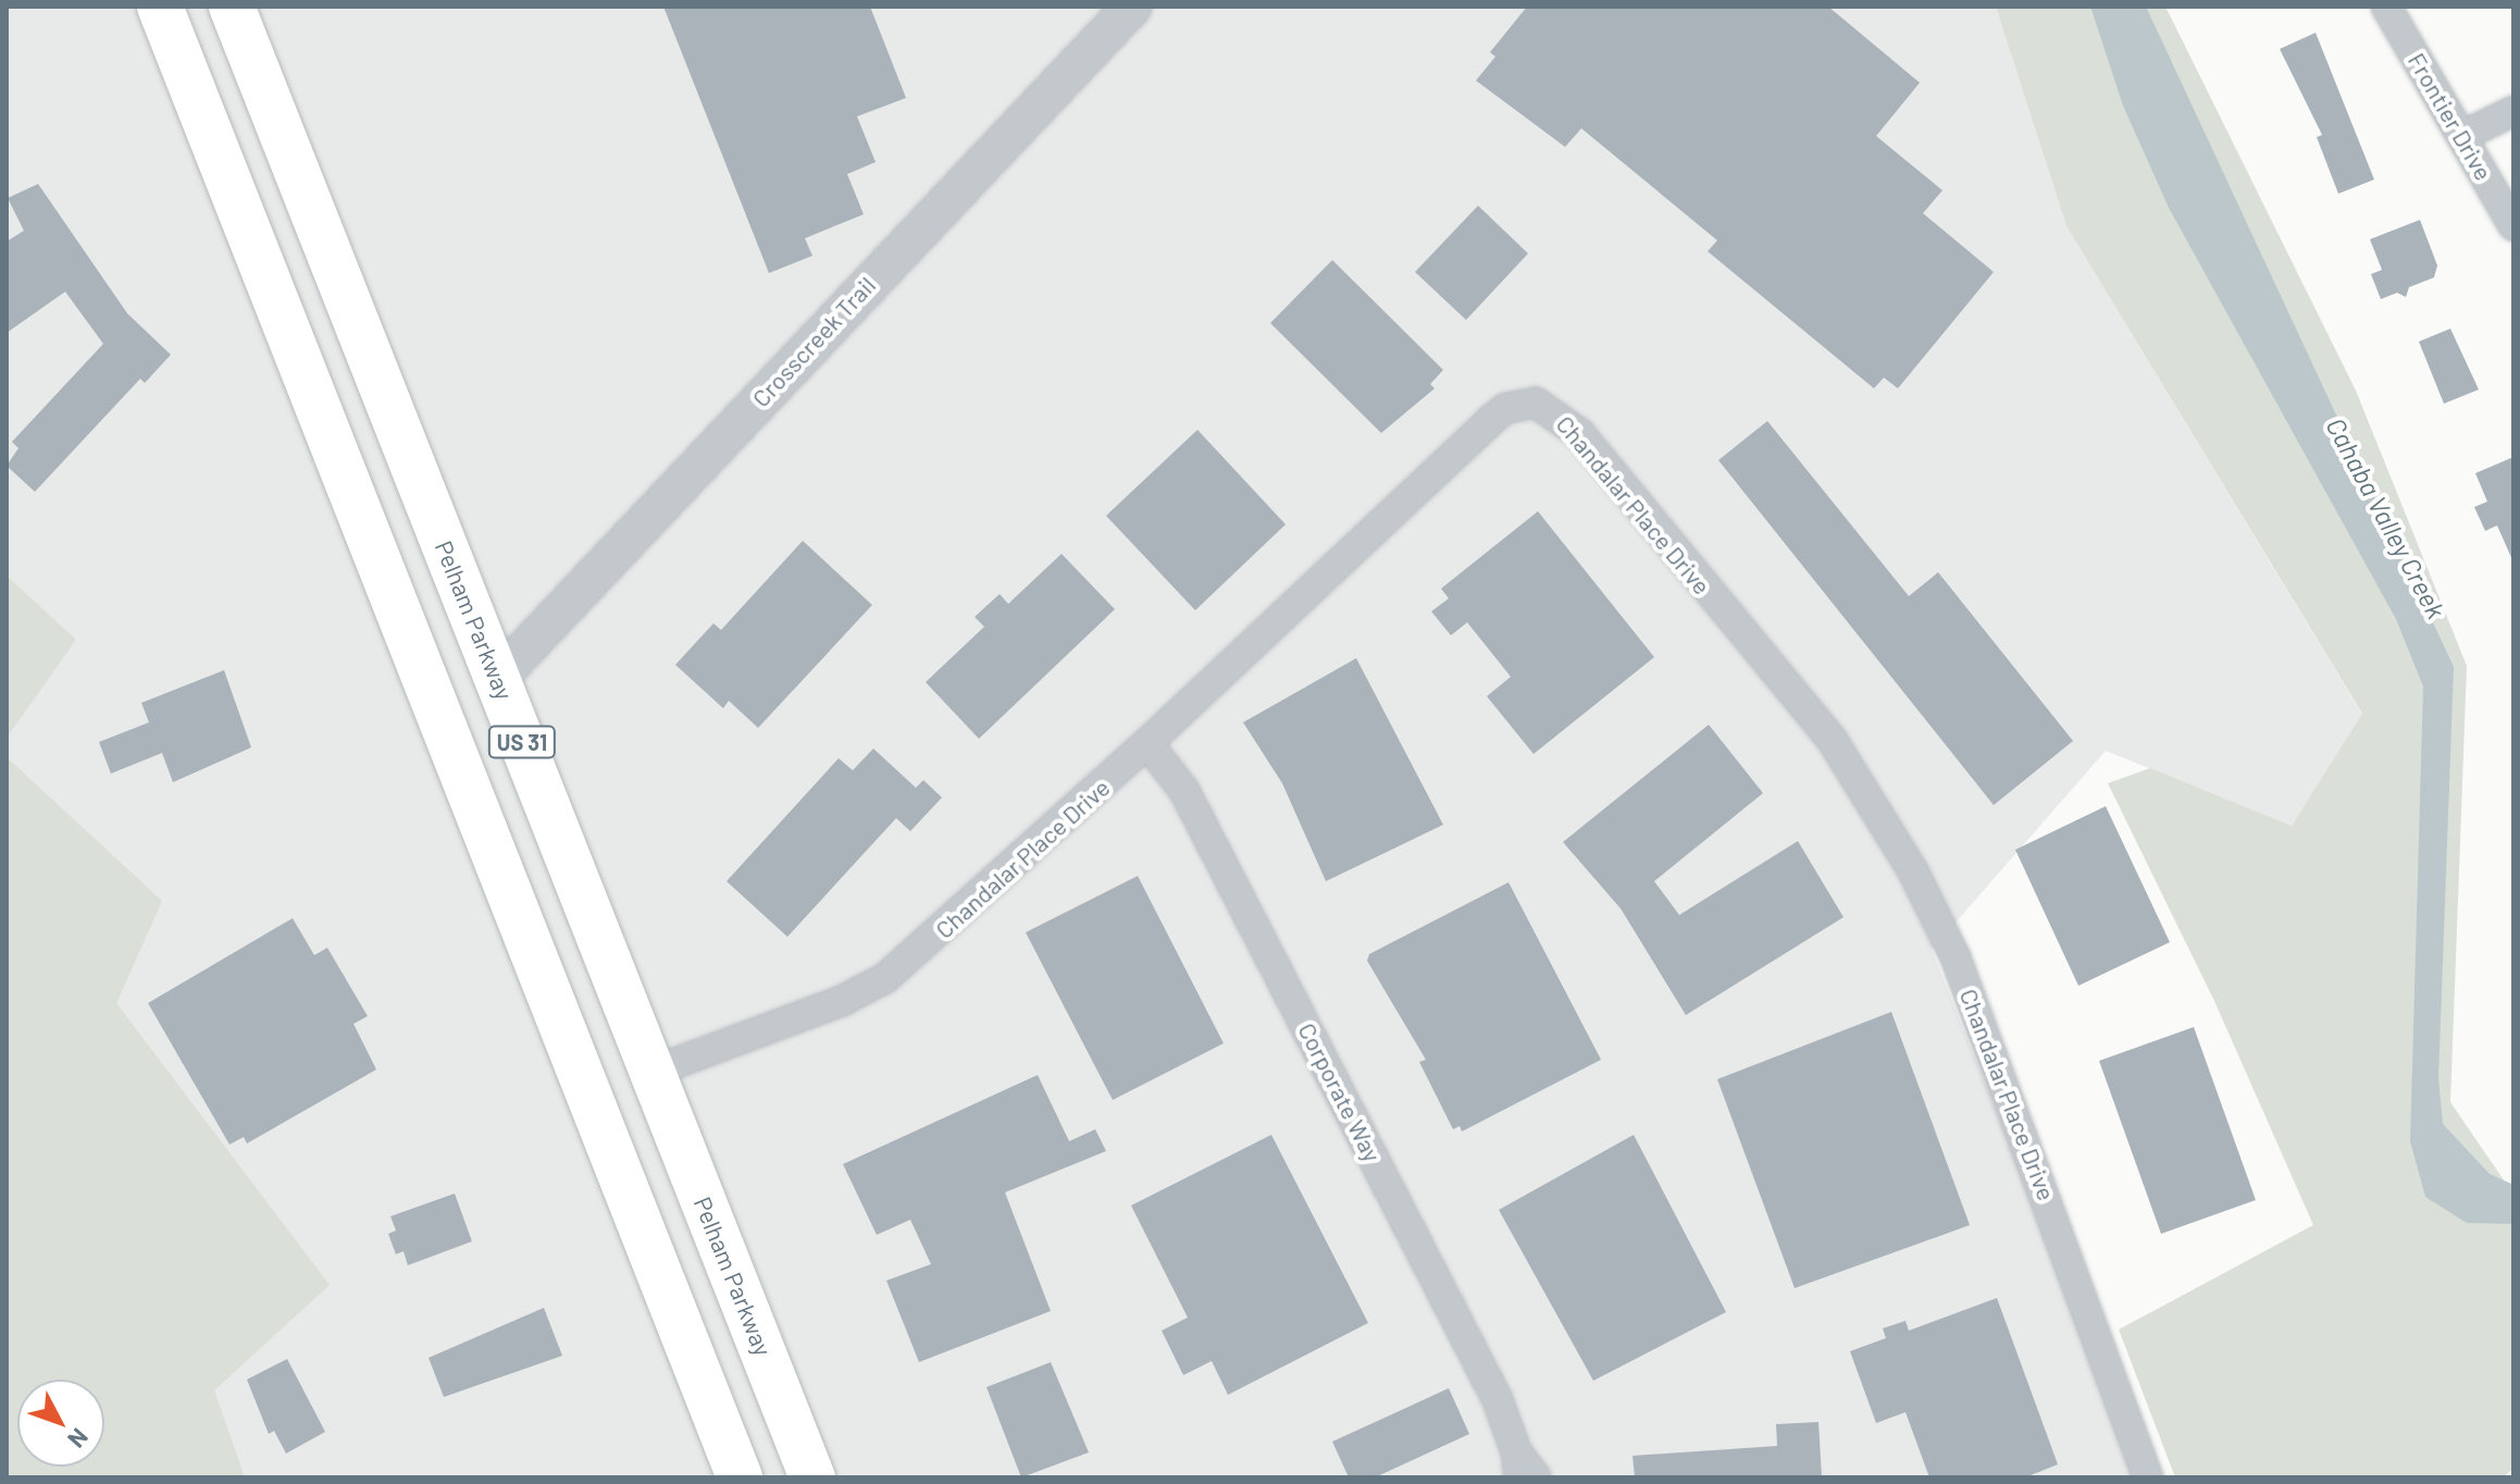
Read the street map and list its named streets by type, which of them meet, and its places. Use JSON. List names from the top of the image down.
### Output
{
  "streets": {
    "main road": ["Pelham Parkway", "US 31"],
    "street": [
      "Frontier Drive",
      "Crosscreek Trail",
      "Chandalar Place Drive",
      "Corporate Way"
    ]
  },
  "crossings": [
    ["Crosscreek Trail", "Pelham Parkway"],
    ["Chandalar Place Drive", "Pelham Parkway"],
    ["Chandalar Place Drive", "Corporate Way"]
  ],
  "water": ["Cahaba Valley Creek"],
  "north": "bottom right"
}
